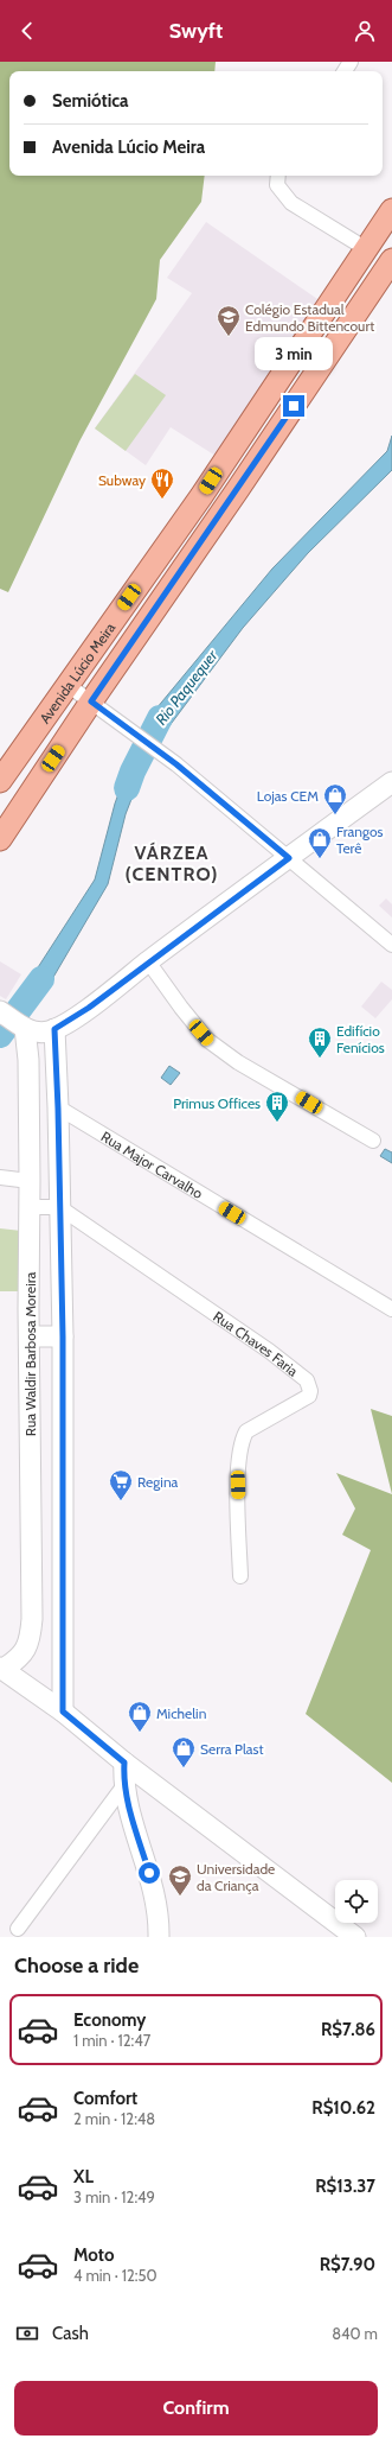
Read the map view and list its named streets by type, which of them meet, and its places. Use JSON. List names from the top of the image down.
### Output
{
  "streets": {
    "main road": ["Avenida Lúcio Meira", "Rua Waldir Barbosa Moreira"],
    "street": ["Rua Major Carvalho", "Rua Chaves Faria"]
  },
  "districts": ["VÁRZEA (CENTRO)"],
  "water": ["Rio Paquequer"],
  "places": {
    "school or university": ["Colégio Estadual Edmundo Bittencourt", "Universidade da Criança"],
    "restaurant": ["Subway"],
    "shop": [
      "Lojas CEM",
      "Frangos Terê",
      "Michelin",
      "Serra Plast"
    ],
    "building": ["Edifício Fenícios", "Primus Offices"],
    "supermarket": ["Regina"]
  },
  "page": {
    "header": "Swyft",
    "banner": ["Semiótica", "Avenida Lúcio Meira"],
    "bubble": "3 min",
    "heading": "Choose a ride",
    "list": [
      {
        "name": "Economy",
        "note": "1 min · 12:47",
        "value": "R$7.86"
      },
      {
        "name": "Comfort",
        "note": "2 min · 12:48",
        "value": "R$10.62"
      },
      {
        "name": "XL",
        "note": "3 min · 12:49",
        "value": "R$13.37"
      },
      {
        "name": "Moto",
        "note": "4 min · 12:50",
        "value": "R$7.90"
      }
    ],
    "pay": ["Cash", "840 m"],
    "buttons": "Confirm"
  }
}
